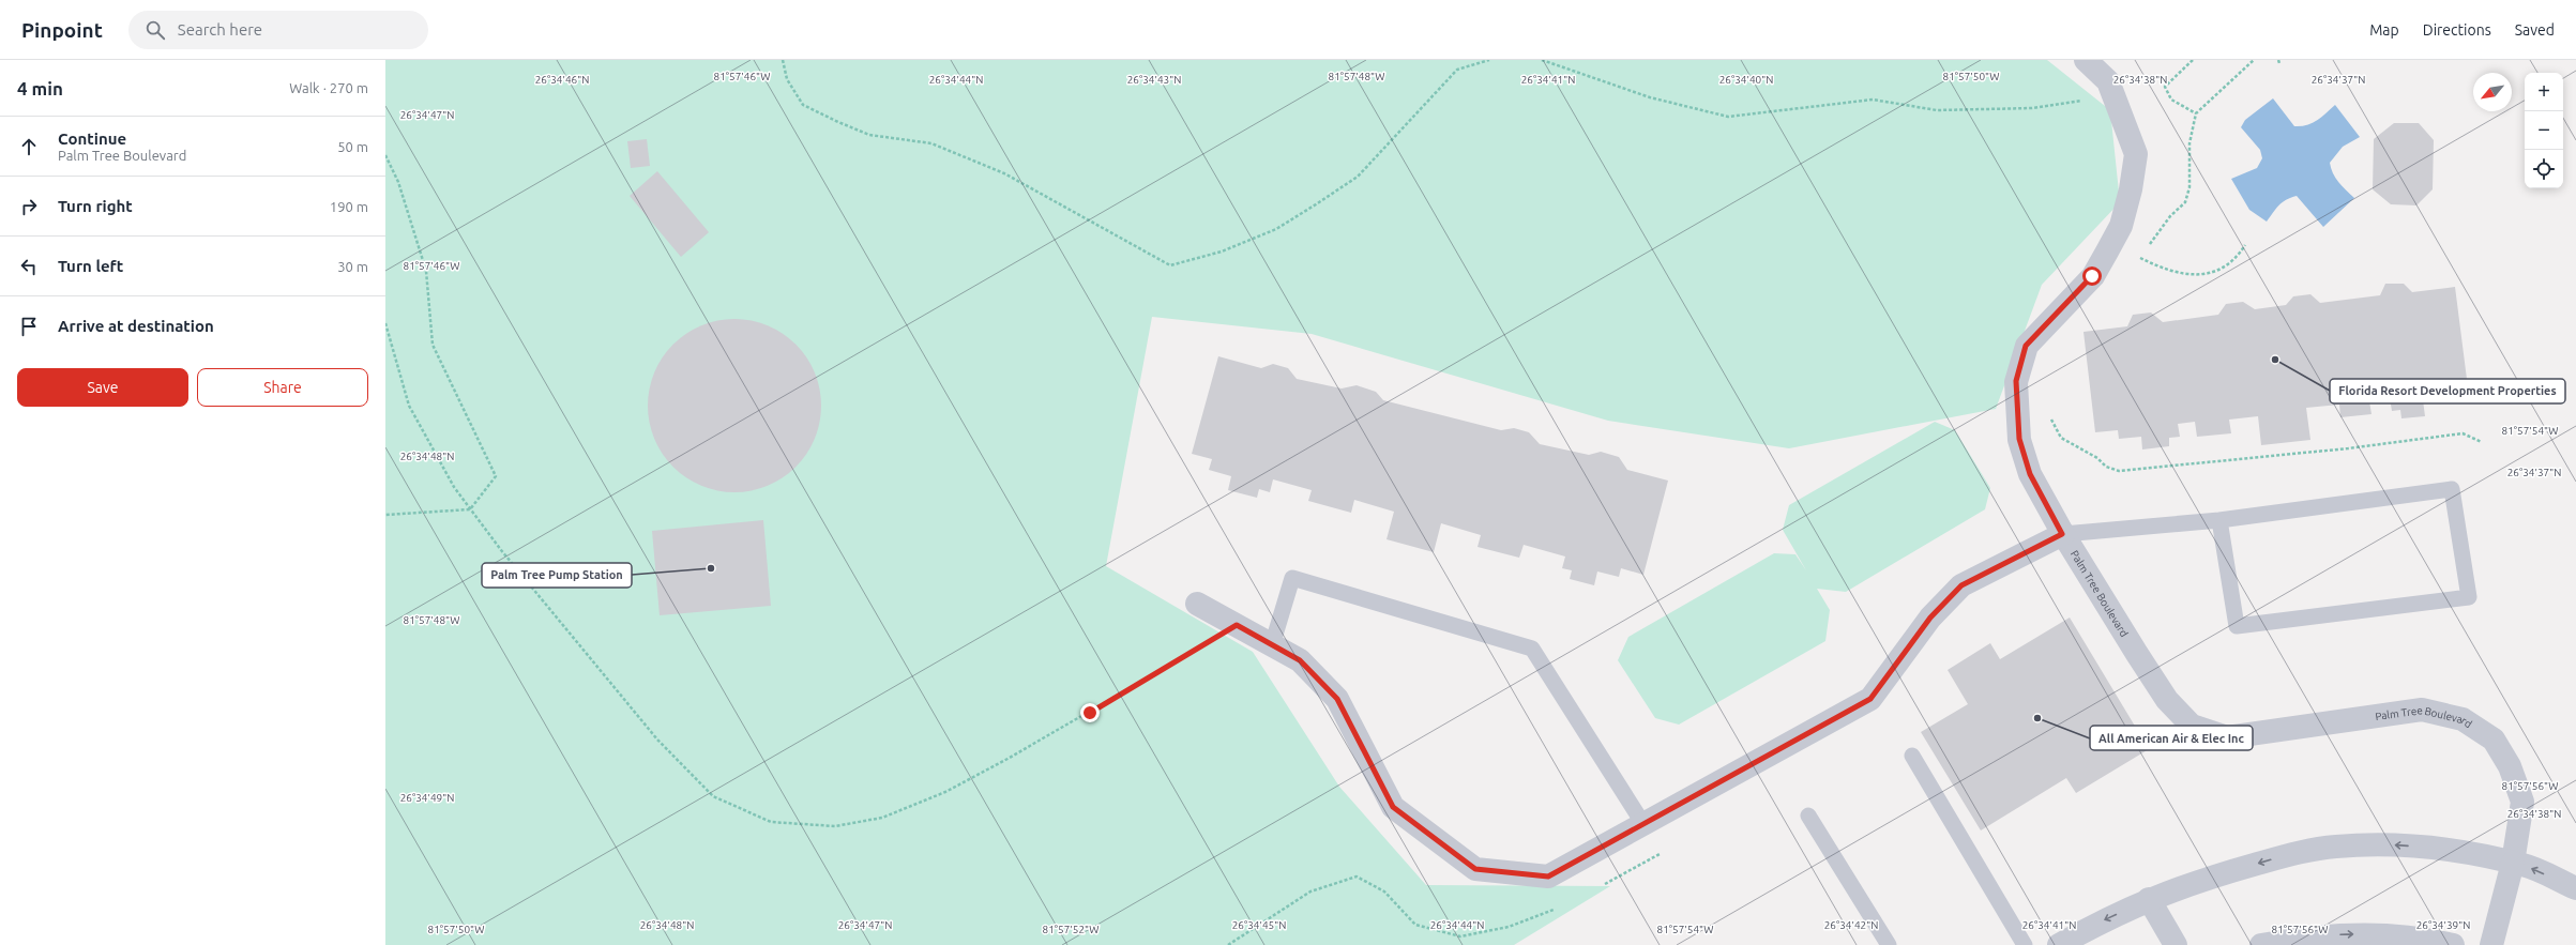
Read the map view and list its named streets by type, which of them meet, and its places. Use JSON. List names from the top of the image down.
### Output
{
  "streets": {
    "street": ["Palm Tree Boulevard"]
  },
  "places": ["Florida Resort Development Properties", "Palm Tree Pump Station", "All American Air & Elec Inc"],
  "north": "bottom left",
  "page": {
    "header": "Pinpoint",
    "search": "Search here",
    "nav": ["Map", "Directions", "Saved"],
    "heading": ["4 min", "Walk · 270 m"],
    "map_buttons": ["+", "−"],
    "list": [
      ["Continue", "Palm Tree Boulevard", "50 m"],
      ["Turn right", "190 m"],
      ["Turn left", "30 m"],
      "Arrive at destination"
    ],
    "buttons": ["Save", "Share"]
  },
  "coordinates": [
    "81°57'48\"W",
    "81°57'50\"W",
    "81°57'46\"W",
    "26°34'46\"N",
    "26°34'41\"N",
    "26°34'40\"N",
    "26°34'38\"N",
    "26°34'44\"N",
    "26°34'43\"N",
    "26°34'37\"N",
    "26°34'47\"N",
    "81°57'54\"W",
    "26°34'48\"N",
    "81°57'56\"W",
    "26°34'49\"N",
    "26°34'45\"N",
    "26°34'42\"N",
    "26°34'39\"N",
    "81°57'52\"W"
  ]
}
